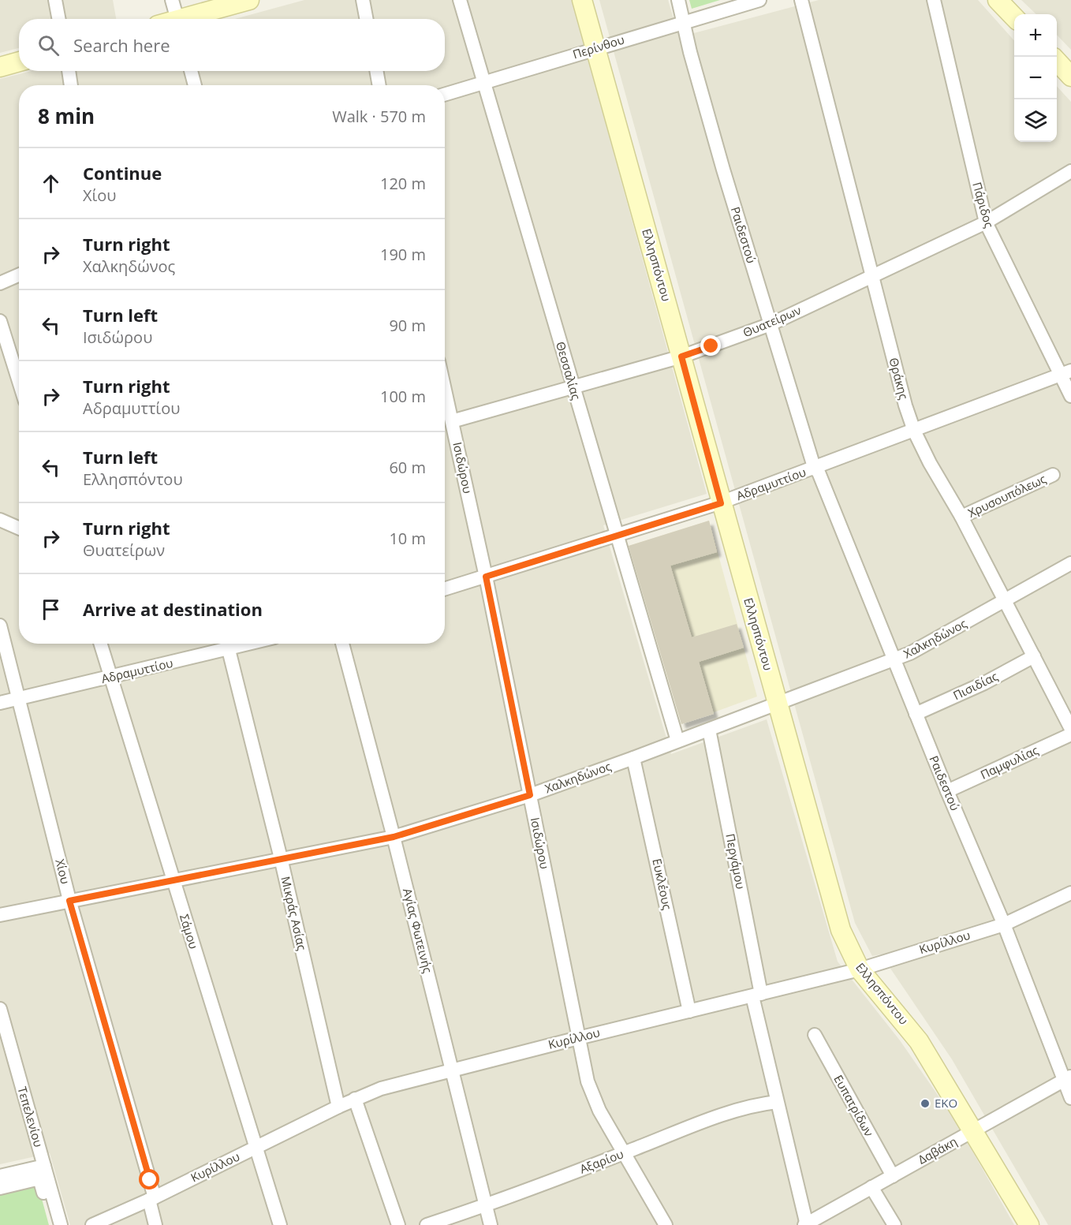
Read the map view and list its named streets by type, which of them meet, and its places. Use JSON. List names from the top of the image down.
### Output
{
  "streets": {
    "street": [
      "Περίνθου",
      "Πάριδος",
      "Ραιδεστού",
      "Ελλησπόντου",
      "Θυατείρων",
      "Θεσσαλίας",
      "Θράκης",
      "Ισιδώρου",
      "Αδραμυττίου",
      "Χρυσουπόλεως",
      "Χαλκηδώνος",
      "Πισιδίας",
      "Παμφυλίας",
      "Περγάμου",
      "Χίου",
      "Ευκλέους",
      "Μικράς Ασίας",
      "Αγίας Φωτεινής",
      "Σάμου",
      "Κυρίλλου",
      "Ευπατρίδων",
      "Τεπελενίου",
      "Δαβάκη",
      "Αξαρίου"
    ]
  },
  "crossings": [
    ["Περίνθου", "Ραιδεστού"],
    ["Περίνθου", "Ελλησπόντου"],
    ["Περίνθου", "Θεσσαλίας"],
    ["Πάριδος", "Θυατείρων"],
    ["Πάριδος", "Αδραμυττίου"],
    ["Ραιδεστού", "Θυατείρων"],
    ["Ραιδεστού", "Αδραμυττίου"],
    ["Ραιδεστού", "Χαλκηδώνος"],
    ["Ραιδεστού", "Πισιδίας"],
    ["Ραιδεστού", "Παμφυλίας"],
    ["Ραιδεστού", "Κυρίλλου"],
    ["Ραιδεστού", "Δαβάκη"],
    ["Ελλησπόντου", "Θυατείρων"],
    ["Ελλησπόντου", "Αδραμυττίου"],
    ["Ελλησπόντου", "Χαλκηδώνος"],
    ["Ελλησπόντου", "Κυρίλλου"],
    ["Ελλησπόντου", "Δαβάκη"],
    ["Θυατείρων", "Θεσσαλίας"],
    ["Θυατείρων", "Θράκης"],
    ["Θυατείρων", "Ισιδώρου"],
    ["Θεσσαλίας", "Αδραμυττίου"],
    ["Θεσσαλίας", "Χαλκηδώνος"],
    ["Θράκης", "Αδραμυττίου"],
    ["Θράκης", "Χρυσουπόλεως"],
    ["Θράκης", "Χαλκηδώνος"],
    ["Θράκης", "Πισιδίας"],
    ["Ισιδώρου", "Αδραμυττίου"],
    ["Ισιδώρου", "Χαλκηδώνος"],
    ["Ισιδώρου", "Κυρίλλου"],
    ["Ισιδώρου", "Αξαρίου"],
    ["Αδραμυττίου", "Χίου"],
    ["Αδραμυττίου", "Μικράς Ασίας"],
    ["Αδραμυττίου", "Σάμου"],
    ["Χαλκηδώνος", "Περγάμου"],
    ["Χαλκηδώνος", "Χίου"],
    ["Χαλκηδώνος", "Ευκλέους"],
    ["Χαλκηδώνος", "Μικράς Ασίας"],
    ["Χαλκηδώνος", "Αγίας Φωτεινής"],
    ["Χαλκηδώνος", "Σάμου"],
    ["Περγάμου", "Κυρίλλου"],
    ["Περγάμου", "Δαβάκη"],
    ["Περγάμου", "Αξαρίου"],
    ["Χίου", "Κυρίλλου"],
    ["Ευκλέους", "Κυρίλλου"],
    ["Μικράς Ασίας", "Κυρίλλου"],
    ["Αγίας Φωτεινής", "Κυρίλλου"],
    ["Αγίας Φωτεινής", "Αξαρίου"],
    ["Σάμου", "Κυρίλλου"],
    ["Ευπατρίδων", "Δαβάκη"]
  ],
  "places": ["ΕΚΟ"],
  "page": {
    "map_buttons": ["+", "−"],
    "search": "Search here",
    "heading": ["8 min", "Walk · 570 m"],
    "list": [
      ["Continue", "Χίου", "120 m"],
      ["Turn right", "Χαλκηδώνος", "190 m"],
      ["Turn left", "Ισιδώρου", "90 m"],
      ["Turn right", "Αδραμυττίου", "100 m"],
      ["Turn left", "Ελλησπόντου", "60 m"],
      ["Turn right", "Θυατείρων", "10 m"],
      "Arrive at destination"
    ]
  }
}
